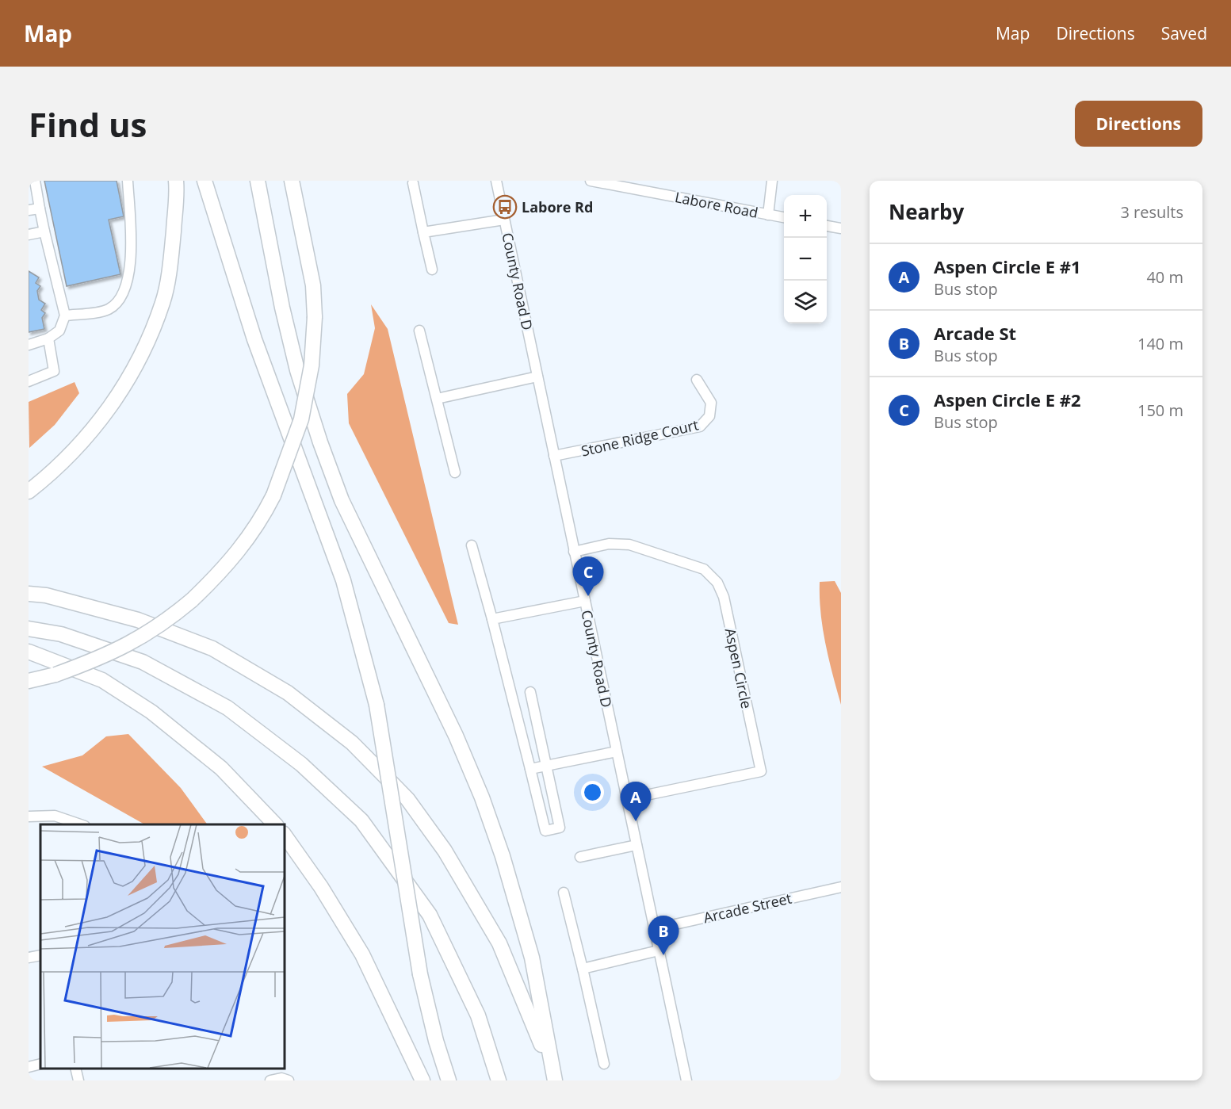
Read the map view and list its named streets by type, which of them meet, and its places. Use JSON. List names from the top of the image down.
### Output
{
  "streets": {
    "street": [
      "Labore Road",
      "County Road D",
      "Stone Ridge Court",
      "Aspen Circle",
      "Arcade Street"
    ]
  },
  "crossings": [
    ["County Road D", "Stone Ridge Court"],
    ["County Road D", "Aspen Circle"],
    ["County Road D", "Arcade Street"]
  ],
  "places": {
    "bus stop": ["Labore Rd"]
  },
  "page": {
    "header": "Map",
    "nav": ["Map", "Directions", "Saved"],
    "buttons": "Directions",
    "title": "Find us",
    "heading": ["Nearby", "3 results"],
    "map_buttons": ["+", "−"],
    "list": [
      {
        "mark": "A",
        "name": "Aspen Circle E #1",
        "note": "Bus stop",
        "value": "40 m"
      },
      {
        "mark": "B",
        "name": "Arcade St",
        "note": "Bus stop",
        "value": "140 m"
      },
      {
        "mark": "C",
        "name": "Aspen Circle E #2",
        "note": "Bus stop",
        "value": "150 m"
      }
    ],
    "pins": ["C", "A", "B"]
  }
}
